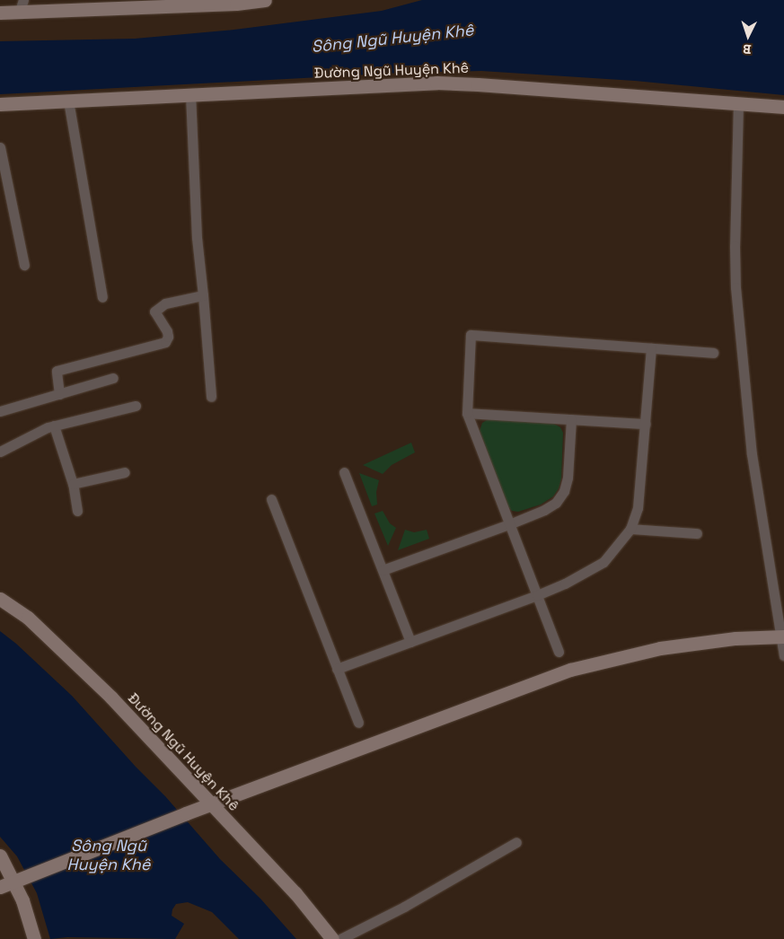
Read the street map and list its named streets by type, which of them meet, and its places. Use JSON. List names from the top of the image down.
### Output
{
  "streets": {
    "street": ["Đường Ngũ Huyện Khê"]
  },
  "water": ["Sông Ngũ Huyện Khê"],
  "north": "bottom"
}
